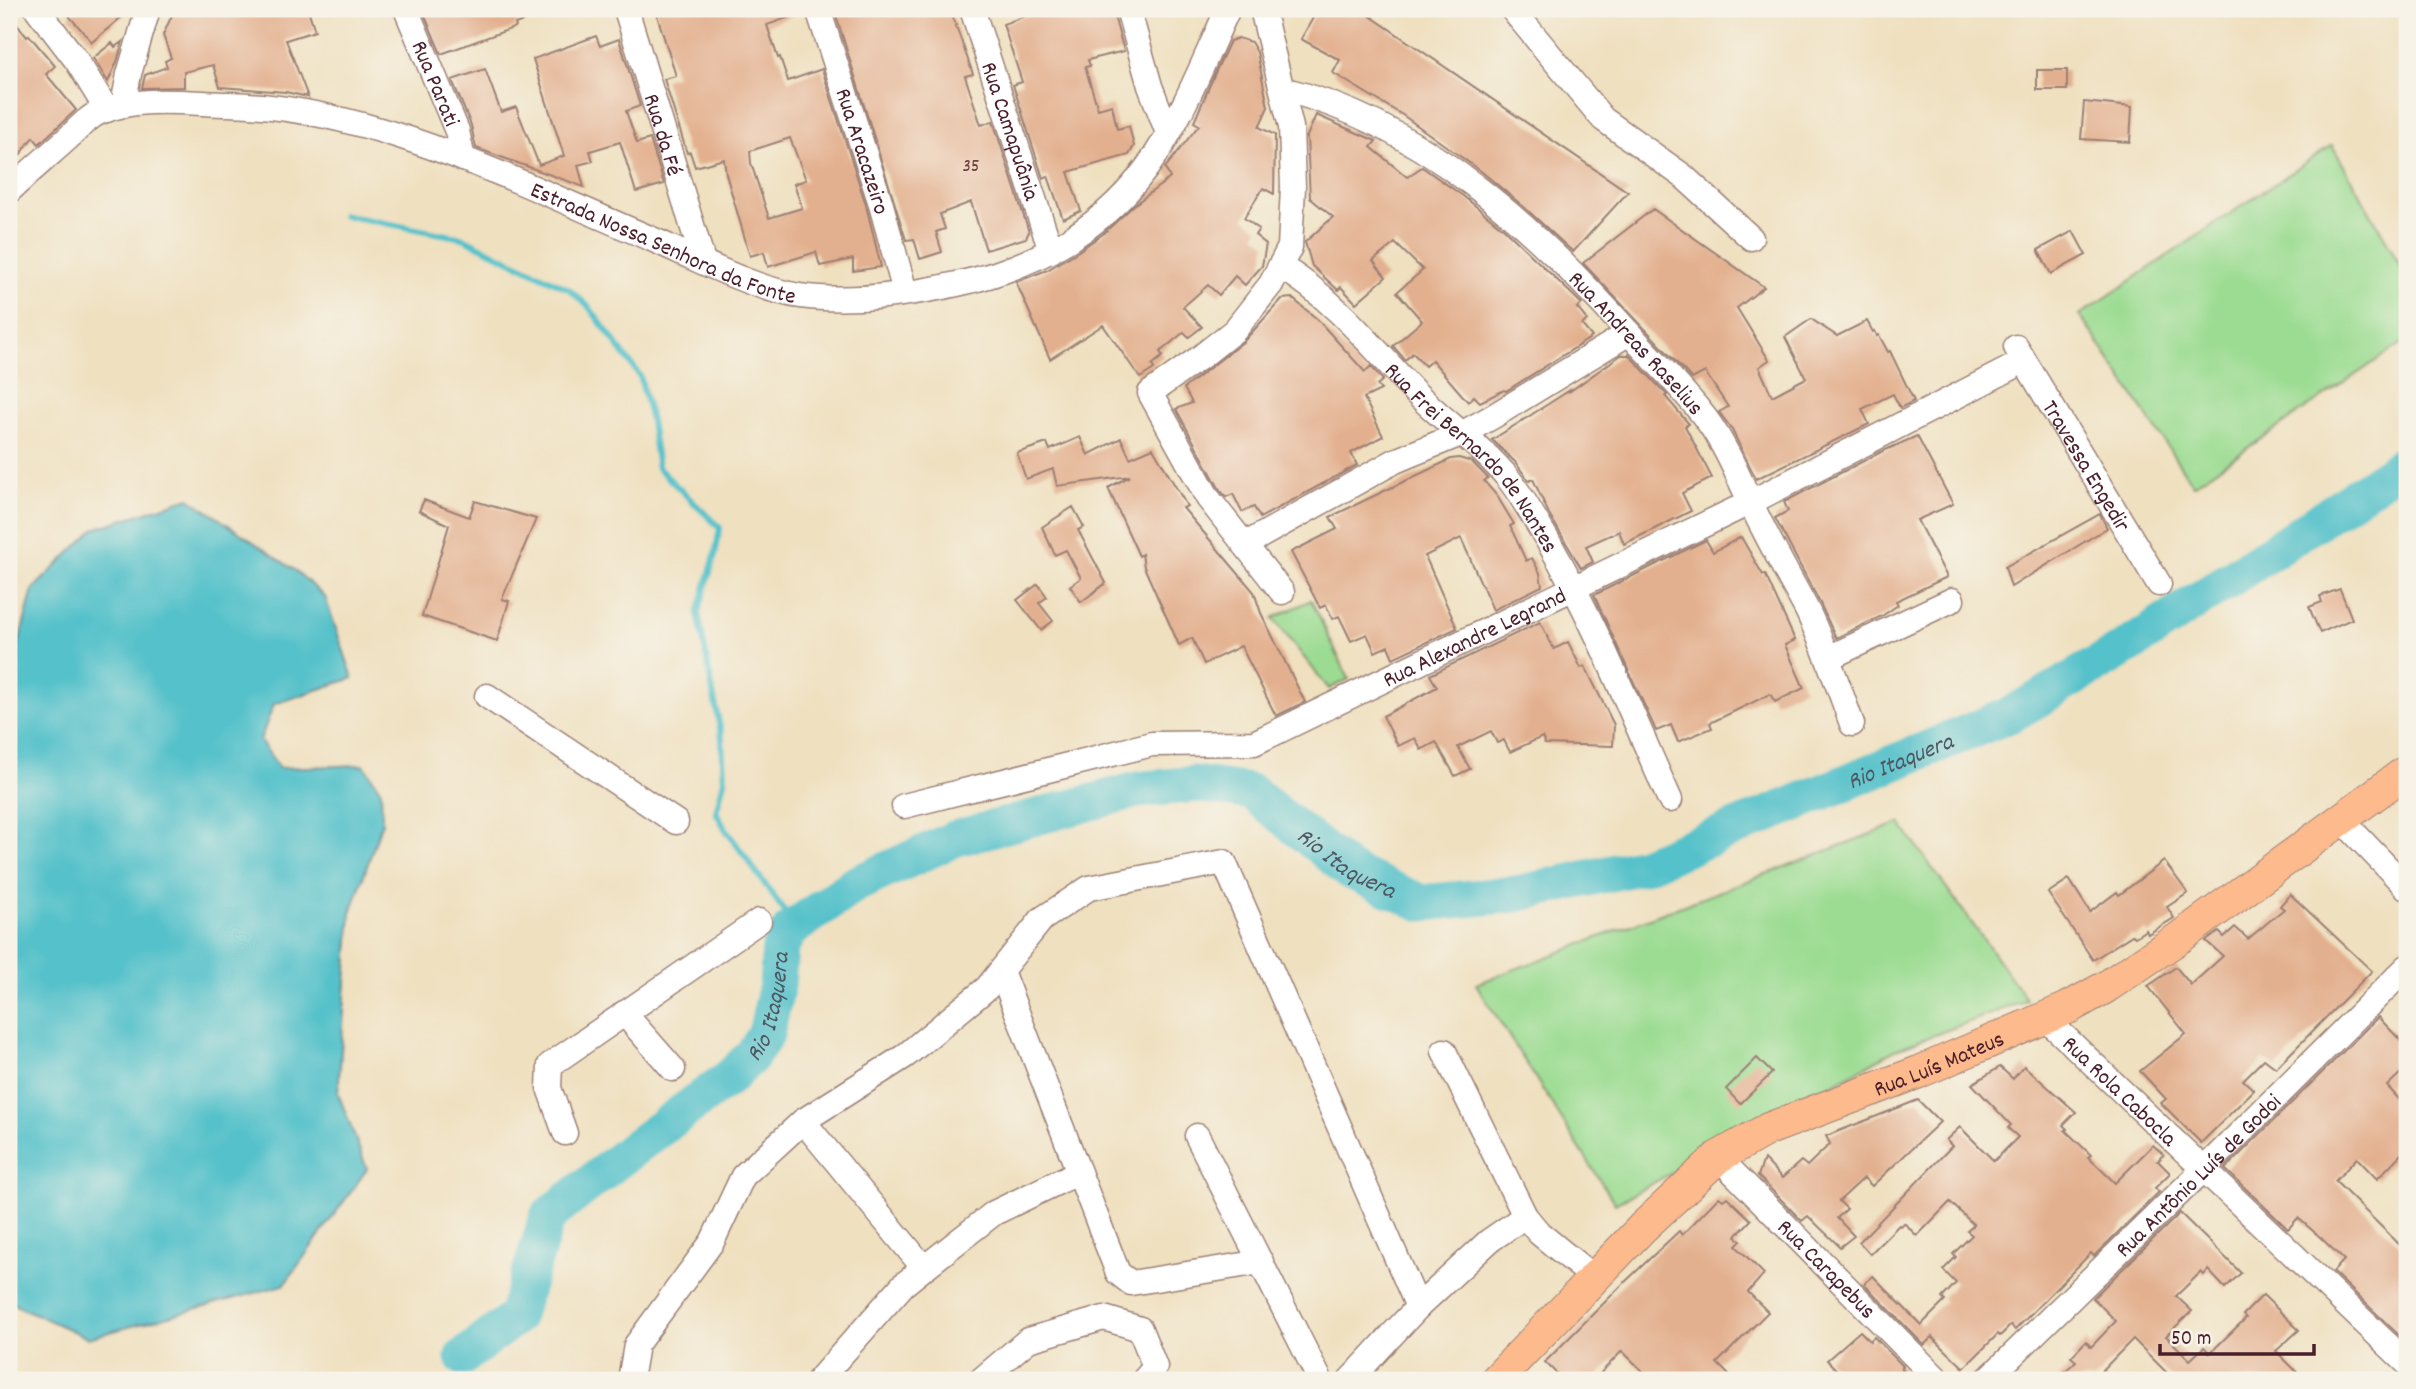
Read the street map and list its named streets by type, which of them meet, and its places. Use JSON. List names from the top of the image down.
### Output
{
  "streets": {
    "main road": ["Rua Luís Mateus"],
    "street": [
      "Rua Parati",
      "Rua Camapuânia",
      "Rua da Fé",
      "Rua Aracazeiro",
      "Estrada Nossa Senhora da Fonte",
      "Rua Andreas Raselius",
      "Rua Frei Bernardo de Nantes",
      "Travessa Engedir",
      "Rua Alexandre Legrand",
      "Rua Rola Cabocla",
      "Rua Antônio Luís de Godoi",
      "Rua Carapebus"
    ]
  },
  "crossings": [
    ["Rua Parati", "Estrada Nossa Senhora da Fonte"],
    ["Rua Camapuânia", "Estrada Nossa Senhora da Fonte"],
    ["Rua da Fé", "Estrada Nossa Senhora da Fonte"],
    ["Rua Aracazeiro", "Estrada Nossa Senhora da Fonte"],
    ["Rua Andreas Raselius", "Rua Alexandre Legrand"],
    ["Rua Frei Bernardo de Nantes", "Rua Alexandre Legrand"],
    ["Travessa Engedir", "Rua Alexandre Legrand"],
    ["Rua Luís Mateus", "Rua Rola Cabocla"],
    ["Rua Luís Mateus", "Rua Carapebus"],
    ["Rua Rola Cabocla", "Rua Antônio Luís de Godoi"]
  ],
  "water": ["Rio Itaquera"],
  "house_numbers": ["35"],
  "scale_bar": "50 m"
}
